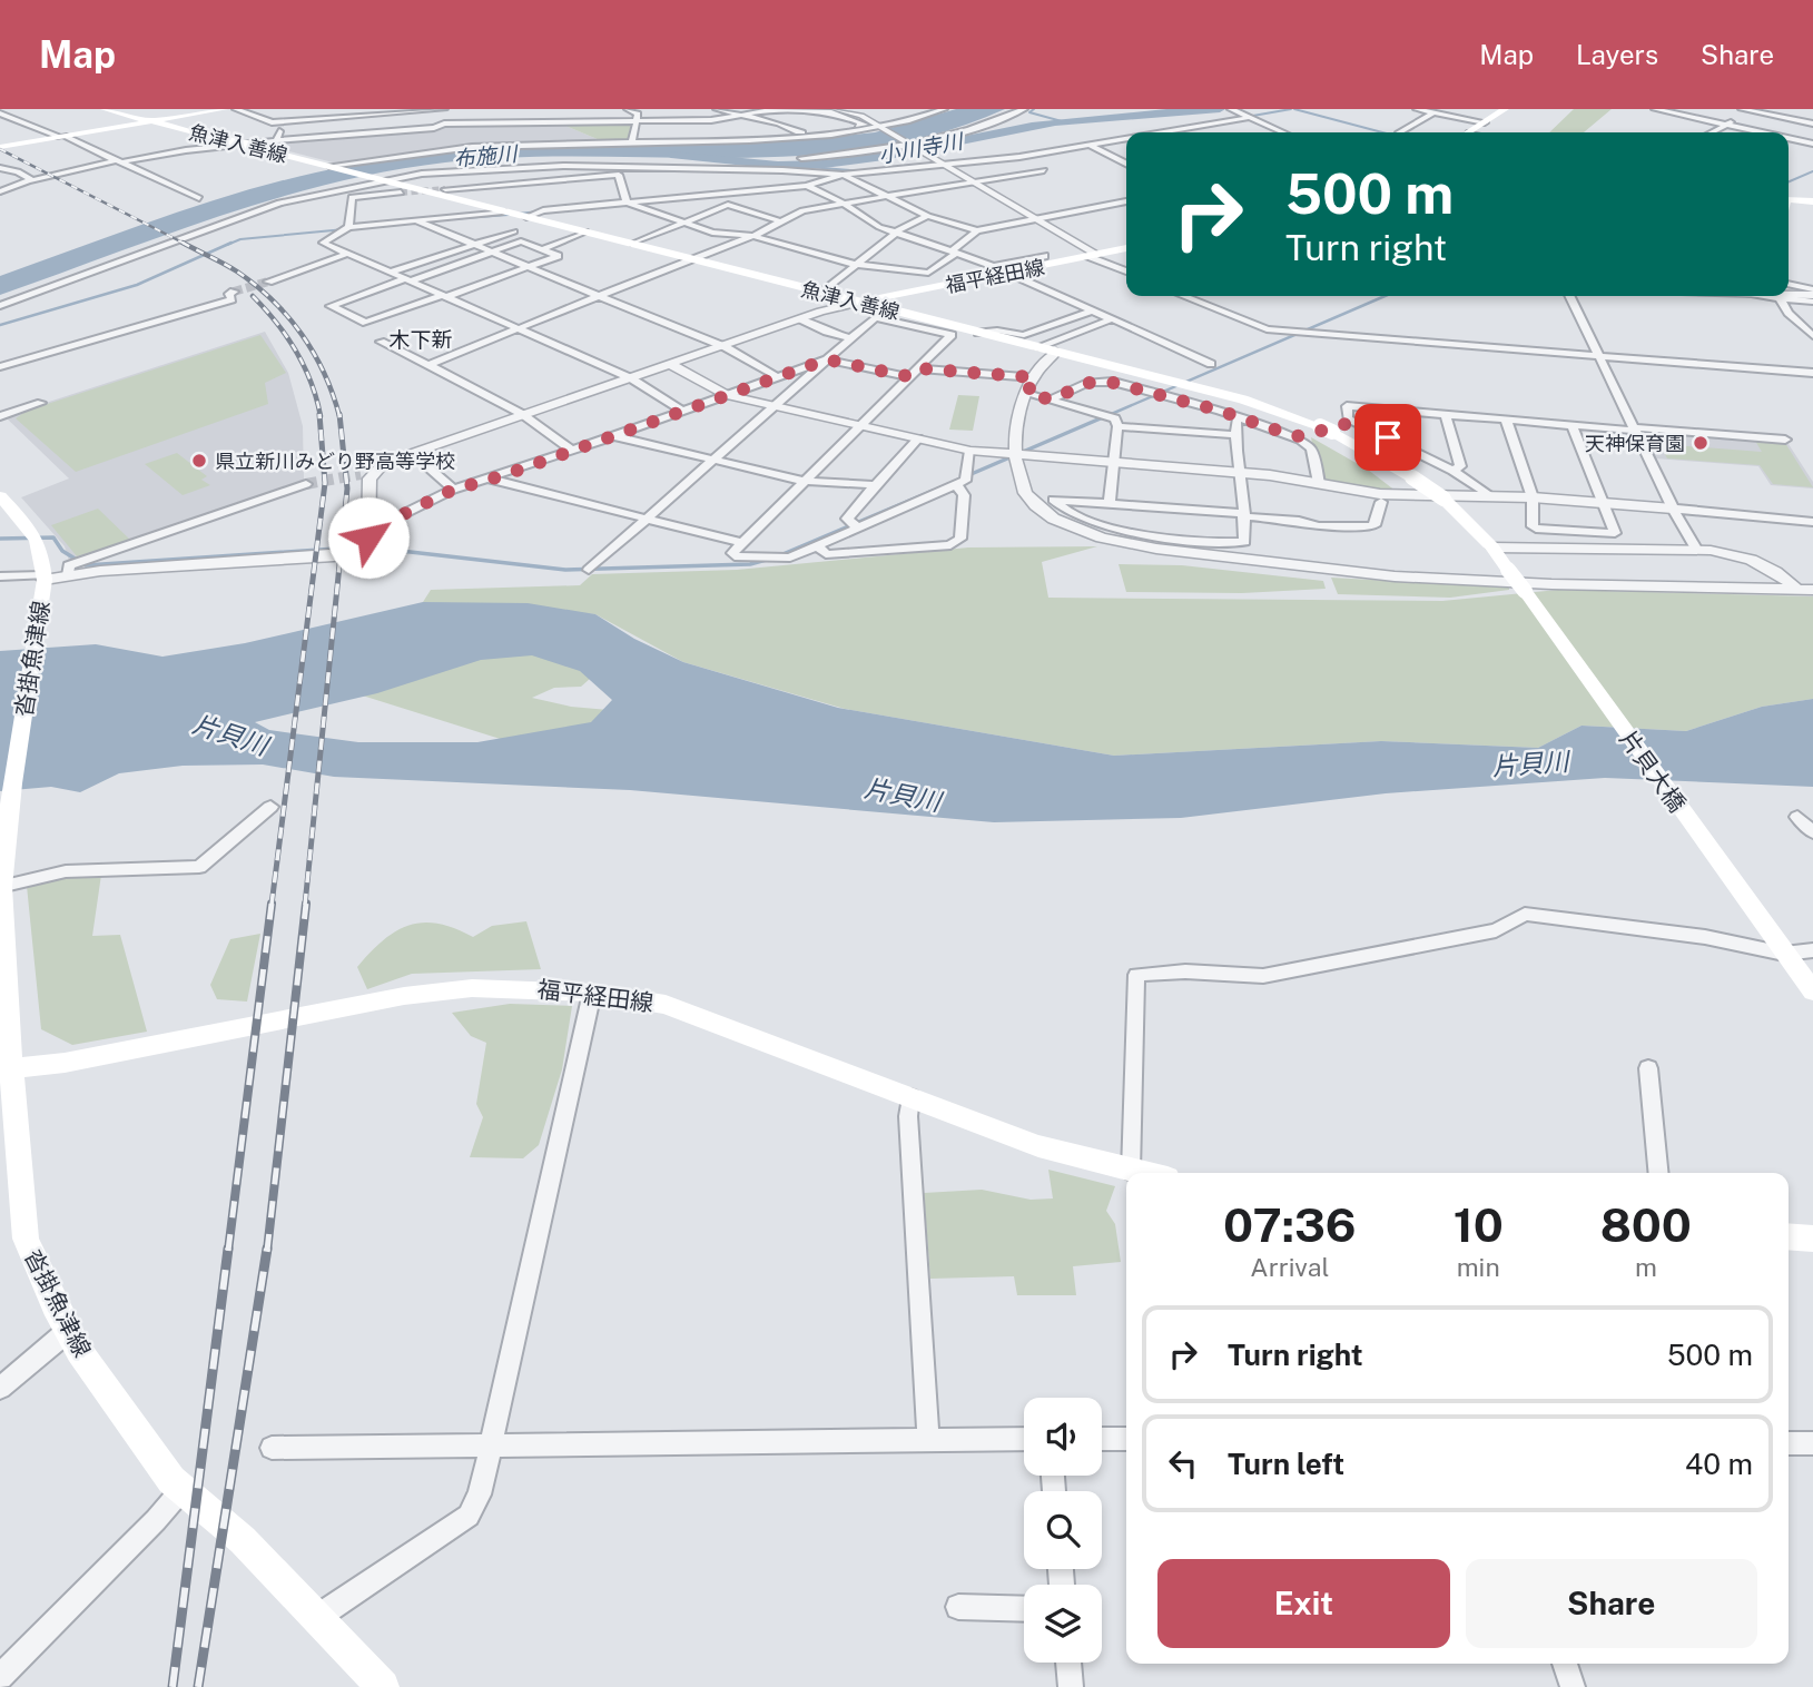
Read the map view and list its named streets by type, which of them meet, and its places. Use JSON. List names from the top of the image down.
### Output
{
  "streets": {
    "main road": [
      "魚津入善線",
      "福平経田線",
      "沓掛魚津線",
      "片貝大橋"
    ]
  },
  "crossings": [
    ["魚津入善線", "福平経田線"],
    ["魚津入善線", "片貝大橋"],
    ["福平経田線", "沓掛魚津線"]
  ],
  "districts": ["木下新"],
  "water": ["小川寺川", "布施川", "片貝川"],
  "places": ["天神保育園", "県立新川みどり野高等学校"],
  "page": {
    "header": "Map",
    "nav": ["Map", "Layers", "Share"],
    "turn": ["500 m", "Turn right"],
    "eta": [
      "07:36",
      "Arrival",
      "10",
      "min",
      "800",
      "m"
    ],
    "list": [
      {
        "name": "Turn right",
        "value": "500 m"
      },
      {
        "name": "Turn left",
        "value": "40 m"
      }
    ],
    "buttons": ["Exit", "Share"]
  }
}
